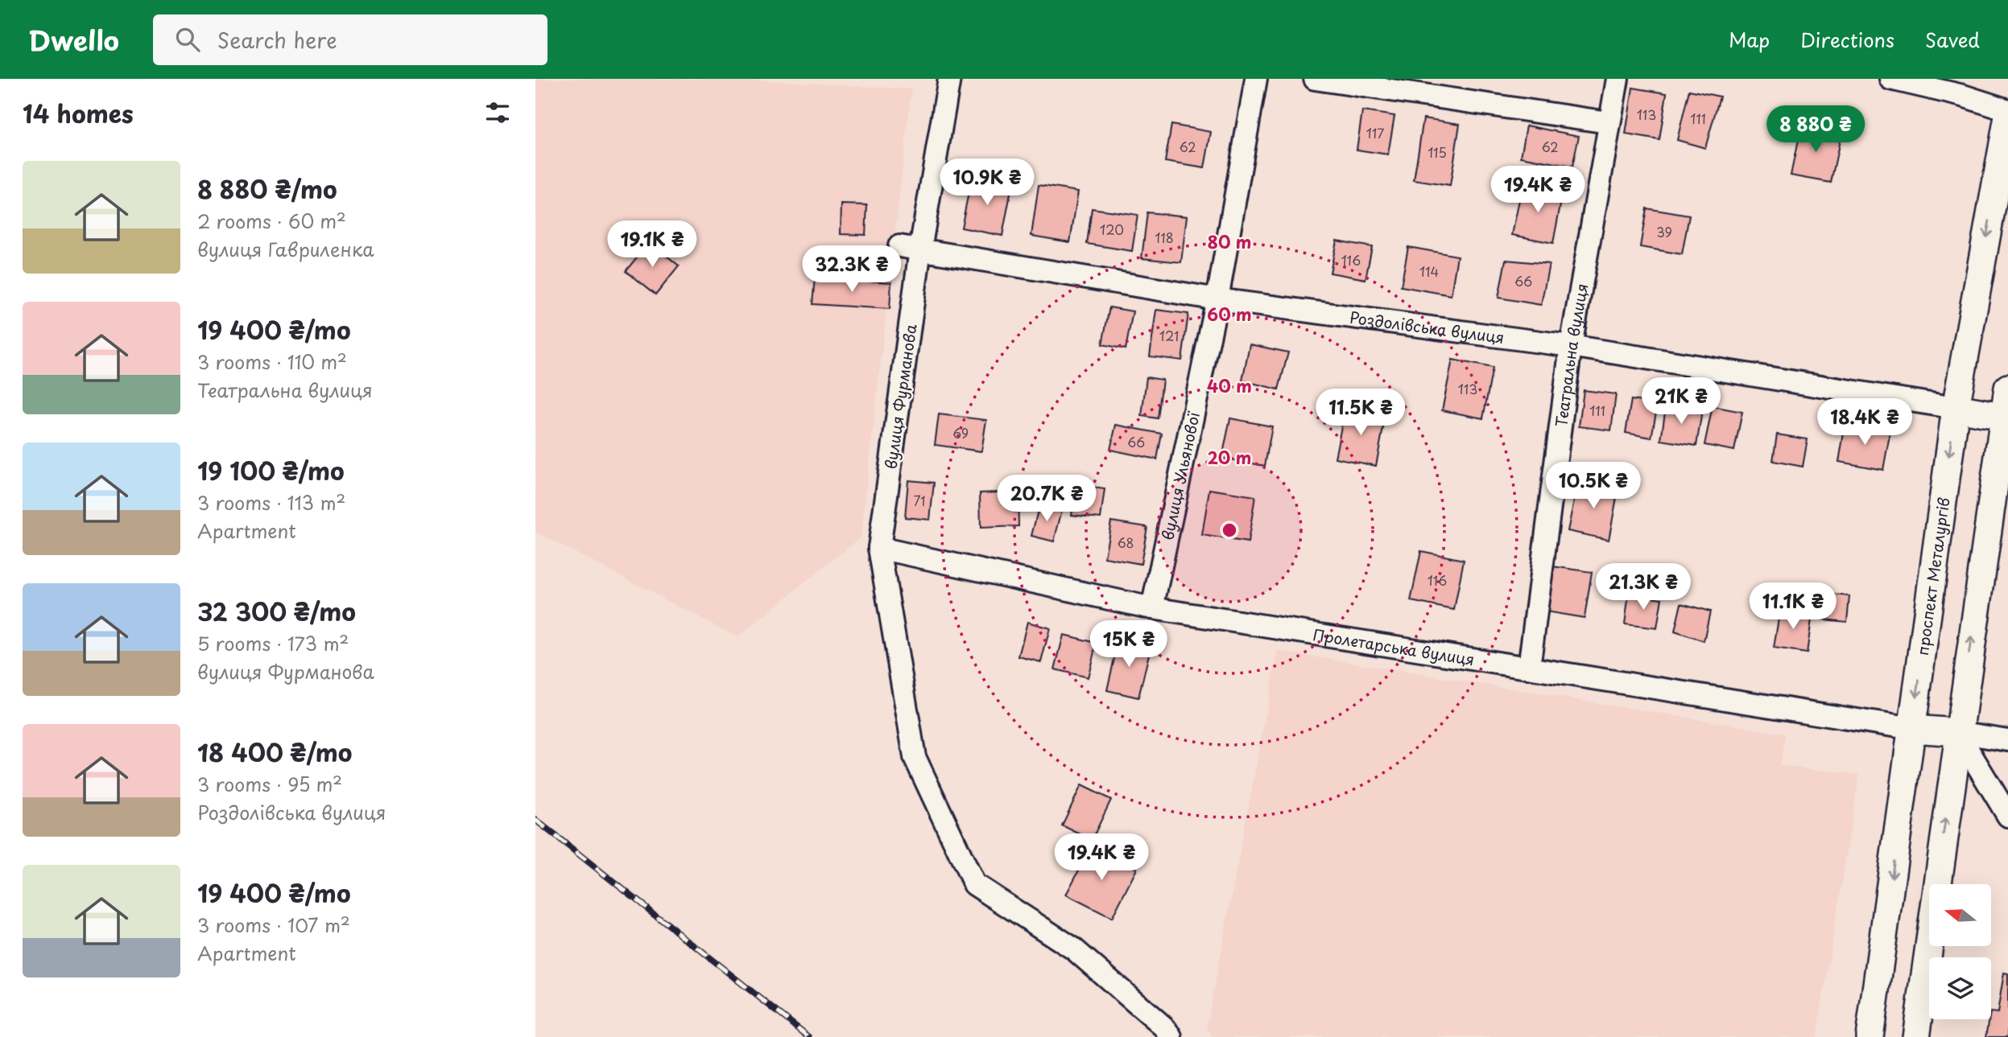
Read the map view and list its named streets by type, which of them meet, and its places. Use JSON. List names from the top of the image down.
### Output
{
  "streets": {
    "street": [
      "Роздолівська вулиця",
      "Театральна вулиця",
      "вулиця Фурманова",
      "вулиця Ульянової",
      "проспект Металургів",
      "Пролетарська вулиця"
    ]
  },
  "crossings": [
    ["Роздолівська вулиця", "Театральна вулиця"],
    ["Роздолівська вулиця", "вулиця Фурманова"],
    ["Роздолівська вулиця", "вулиця Ульянової"],
    ["Роздолівська вулиця", "проспект Металургів"],
    ["Театральна вулиця", "Пролетарська вулиця"],
    ["вулиця Фурманова", "Пролетарська вулиця"],
    ["вулиця Ульянової", "Пролетарська вулиця"],
    ["проспект Металургів", "Пролетарська вулиця"]
  ],
  "house_numbers": [
    "113",
    "111",
    "117",
    "62",
    "62",
    "115",
    "120",
    "39",
    "118",
    "116",
    "114",
    "66",
    "121",
    "113",
    "111",
    "69",
    "66",
    "71",
    "68",
    "116"
  ],
  "north": "left",
  "page": {
    "header": "Dwello",
    "search": "Search here",
    "nav": ["Map", "Directions", "Saved"],
    "heading": "14 homes",
    "price": [
      "8 880 ₴",
      "10.9K ₴",
      "19.4K ₴",
      "19.1K ₴",
      "32.3K ₴",
      "21K ₴",
      "11.5K ₴",
      "18.4K ₴",
      "10.5K ₴",
      "20.7K ₴",
      "21.3K ₴",
      "11.1K ₴",
      "15K ₴",
      "19.4K ₴"
    ],
    "list": [
      {
        "name": "8 880 ₴/mo",
        "note": "2 rooms · 60 m² · вулиця Гавриленка"
      },
      {
        "name": "19 400 ₴/mo",
        "note": "3 rooms · 110 m² · Театральна вулиця"
      },
      {
        "name": "19 100 ₴/mo",
        "note": "3 rooms · 113 m² · Apartment"
      },
      {
        "name": "32 300 ₴/mo",
        "note": "5 rooms · 173 m² · вулиця Фурманова"
      },
      {
        "name": "18 400 ₴/mo",
        "note": "3 rooms · 95 m² · Роздолівська вулиця"
      },
      {
        "name": "19 400 ₴/mo",
        "note": "3 rooms · 107 m² · Apartment"
      }
    ]
  },
  "rings": [
    "80 m",
    "60 m",
    "40 m",
    "20 m"
  ]
}
